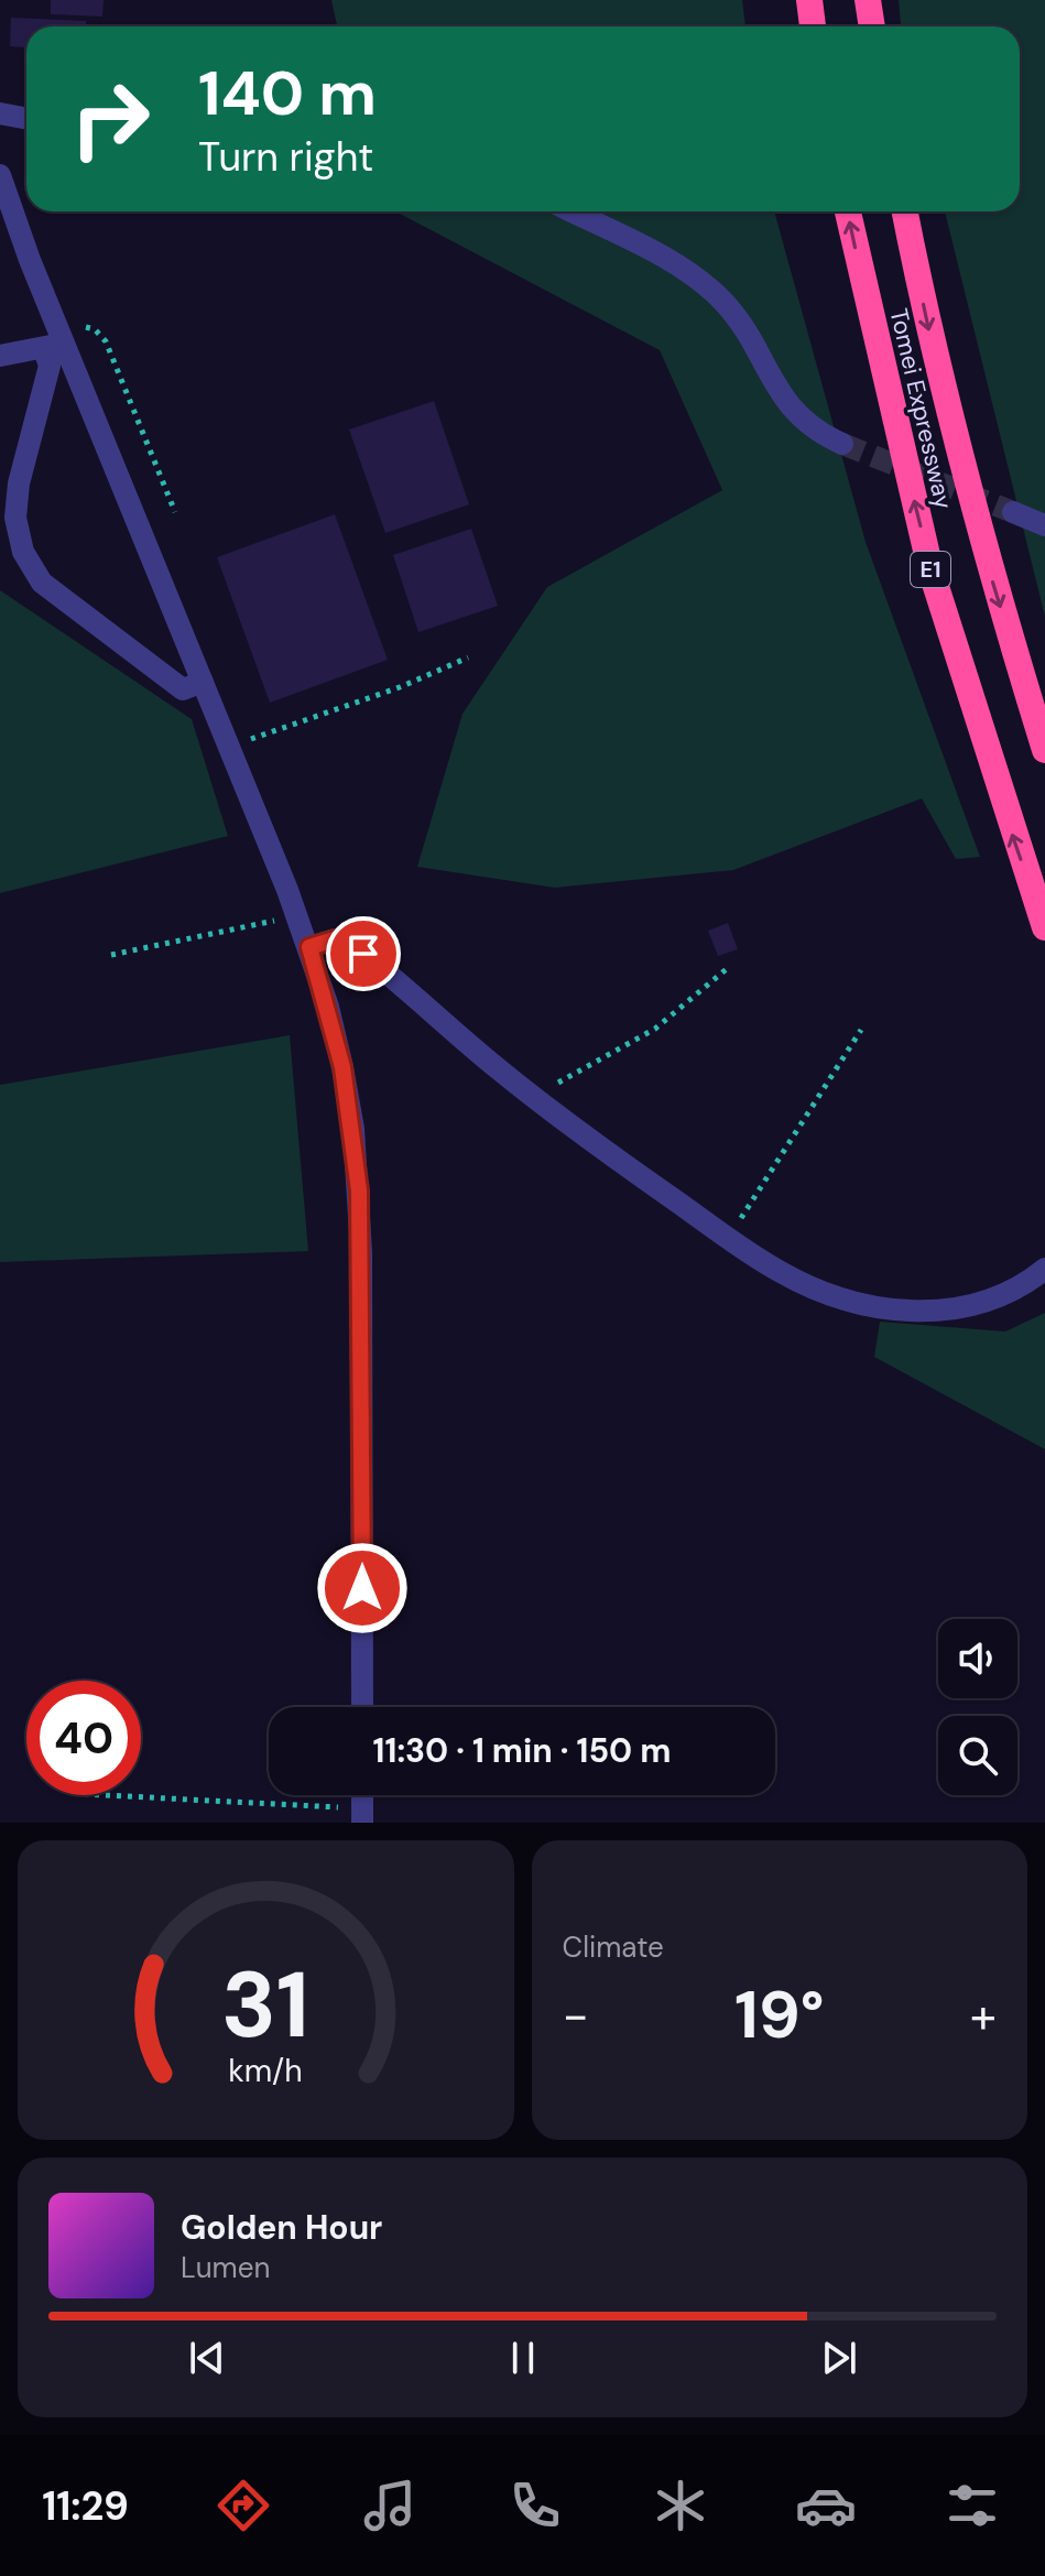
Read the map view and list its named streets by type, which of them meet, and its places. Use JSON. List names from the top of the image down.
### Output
{
  "streets": {
    "highway": ["Tomei Expressway", "E1"]
  },
  "page": {
    "turn": ["140 m", "Turn right"],
    "limit": "40",
    "trip": "11:30 · 1 min · 150 m",
    "tile": "Climate",
    "heat": ["−", "19°", "+"],
    "song": ["Golden Hour", "Lumen"],
    "tabs": "11:29",
    "gauge": ["31", "km/h"]
  }
}
